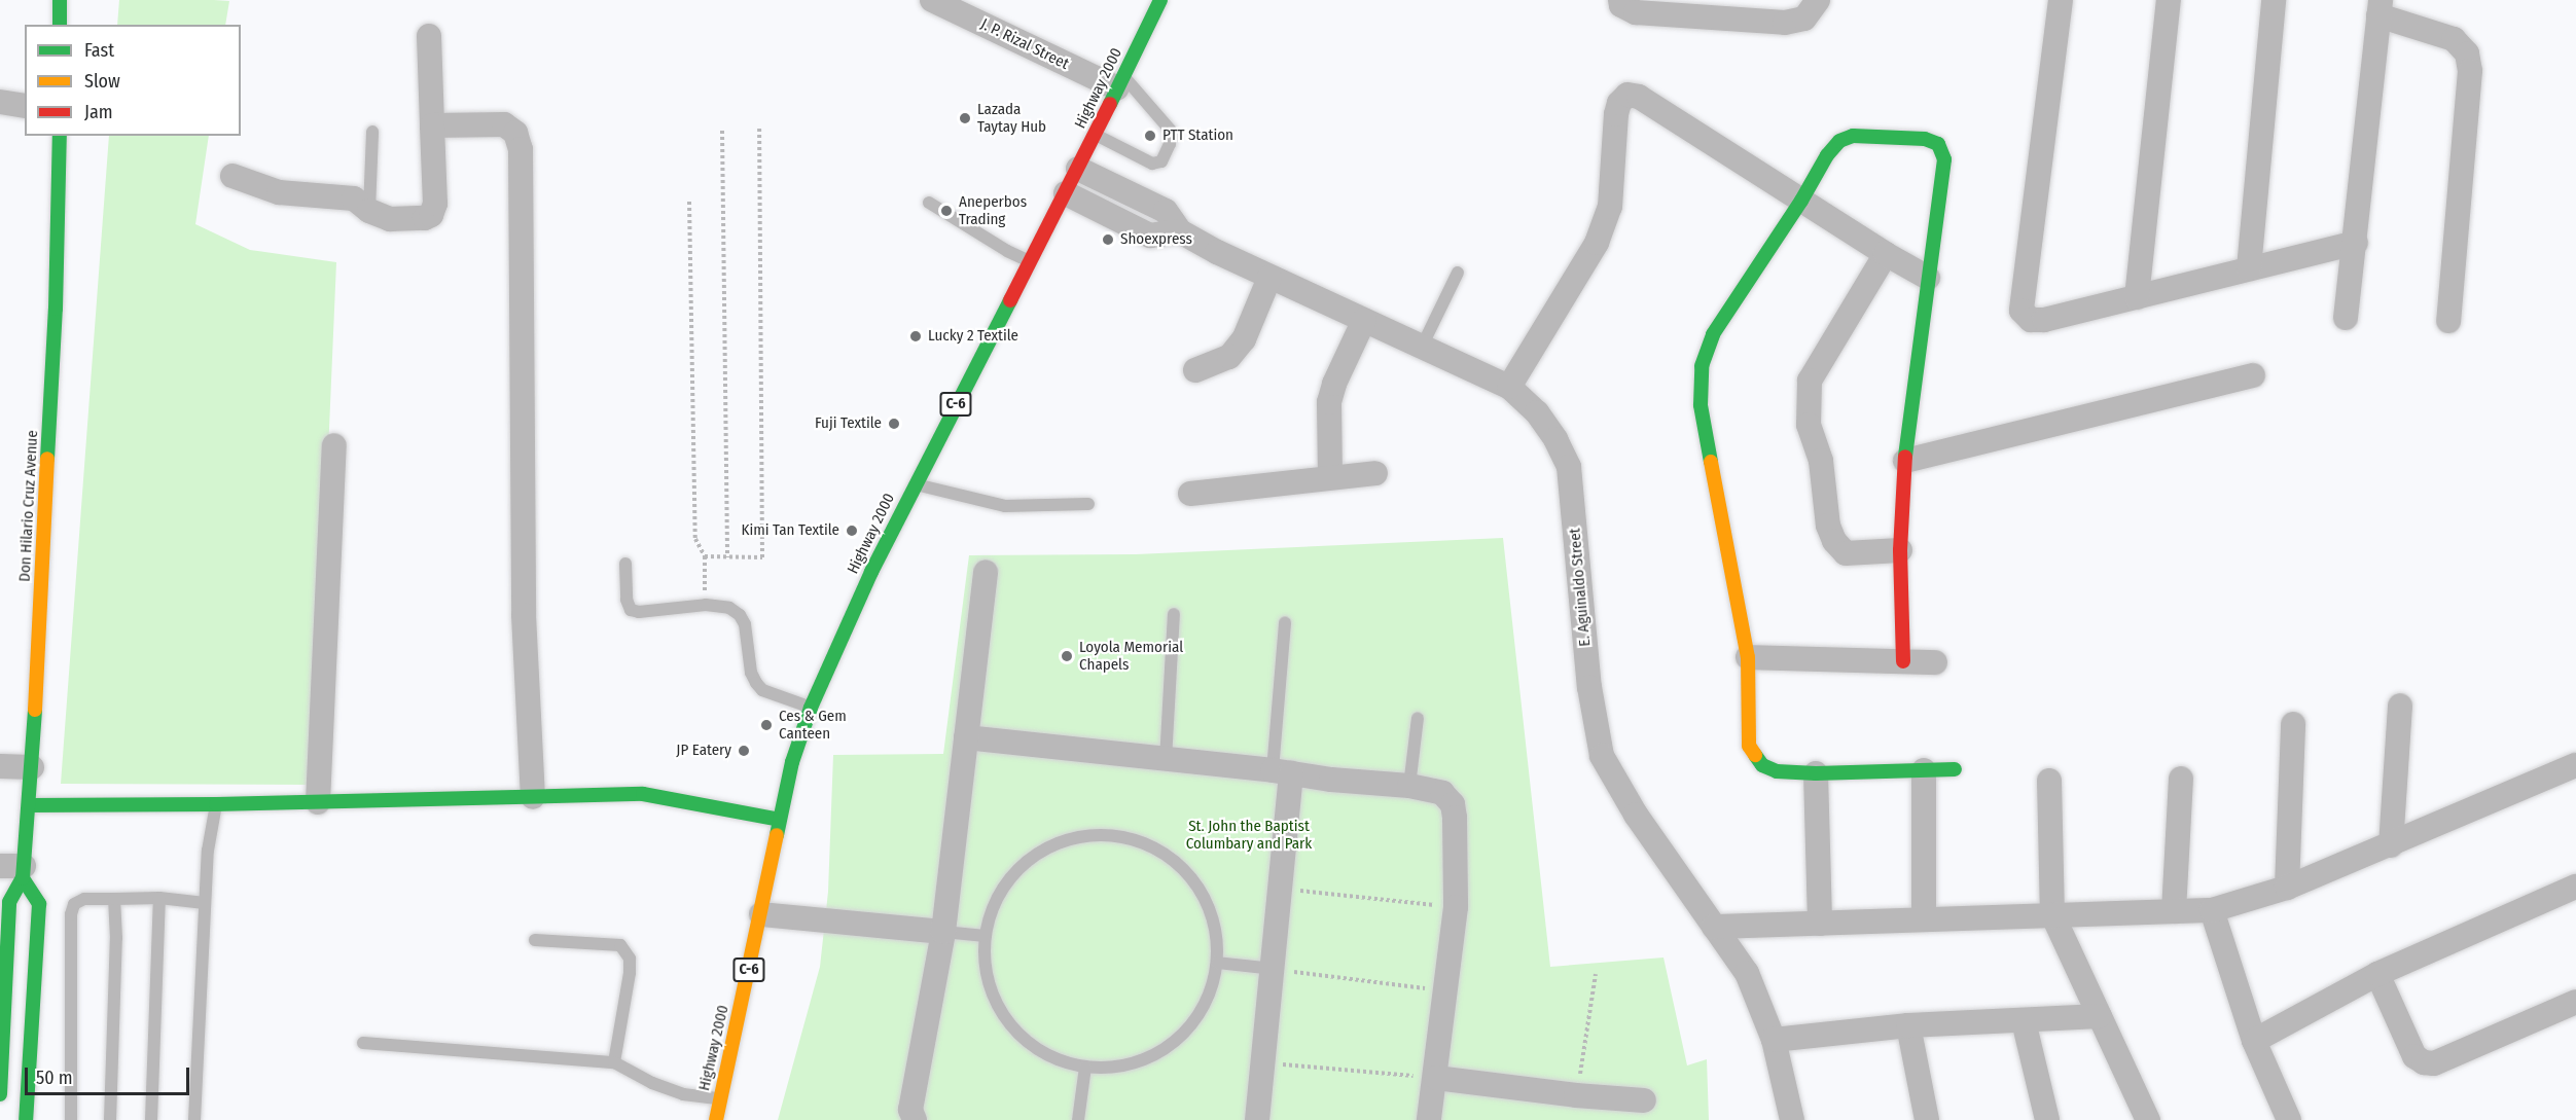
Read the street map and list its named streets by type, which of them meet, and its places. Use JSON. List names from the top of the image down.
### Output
{
  "streets": {
    "street": [
      "J. P. Rizal Street",
      "Highway 2000",
      "C-6",
      "Don Hilario Cruz Avenue",
      "E. Aguinaldo Street"
    ]
  },
  "crossings": [
    ["J. P. Rizal Street", "Highway 2000"],
    ["Highway 2000", "E. Aguinaldo Street"]
  ],
  "parks": ["St. John the Baptist Columbary and Park"],
  "places": [
    "Lazada Taytay Hub",
    "PTT Station",
    "Aneperbos Trading",
    "Shoexpress",
    "Lucky 2 Textile",
    "Fuji Textile",
    "Kimi Tan Textile",
    "Loyola Memorial Chapels",
    "Ces & Gem Canteen",
    "JP Eatery"
  ],
  "legend": ["Fast", "Slow", "Jam"],
  "scale_bar": "50 m"
}
